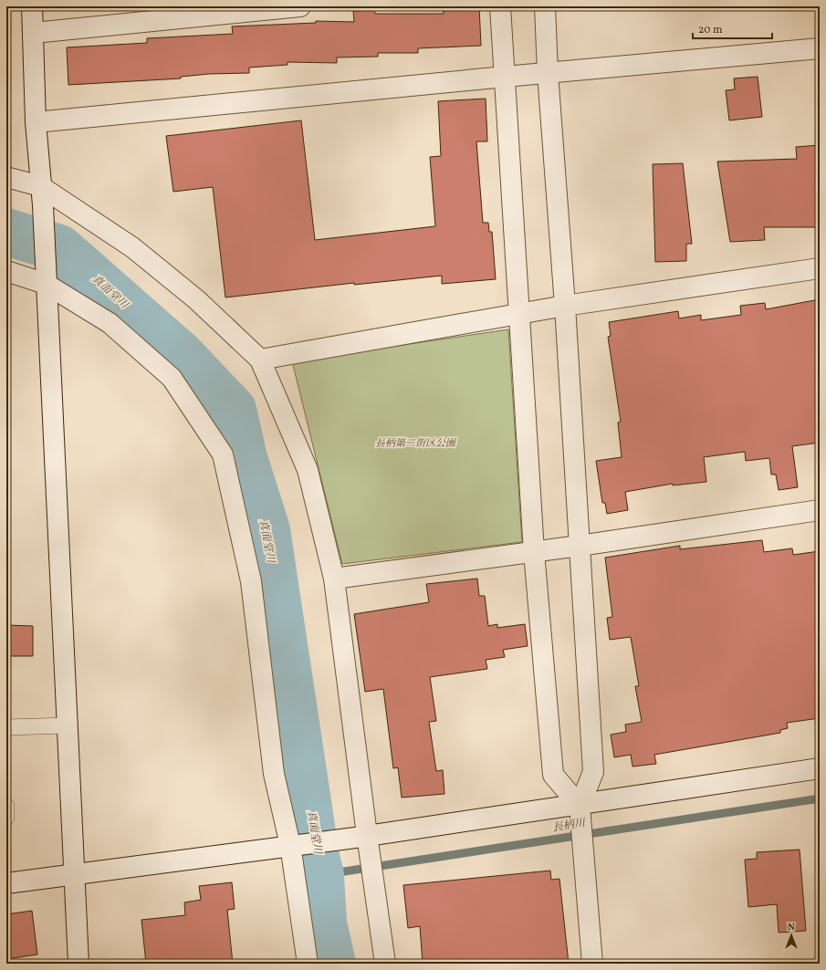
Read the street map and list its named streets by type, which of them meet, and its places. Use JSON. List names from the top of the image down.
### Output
{
  "water": ["真面堂川", "長柄川"],
  "parks": ["長柄第二街区公園"],
  "scale_bar": "20 m",
  "north": "top"
}
